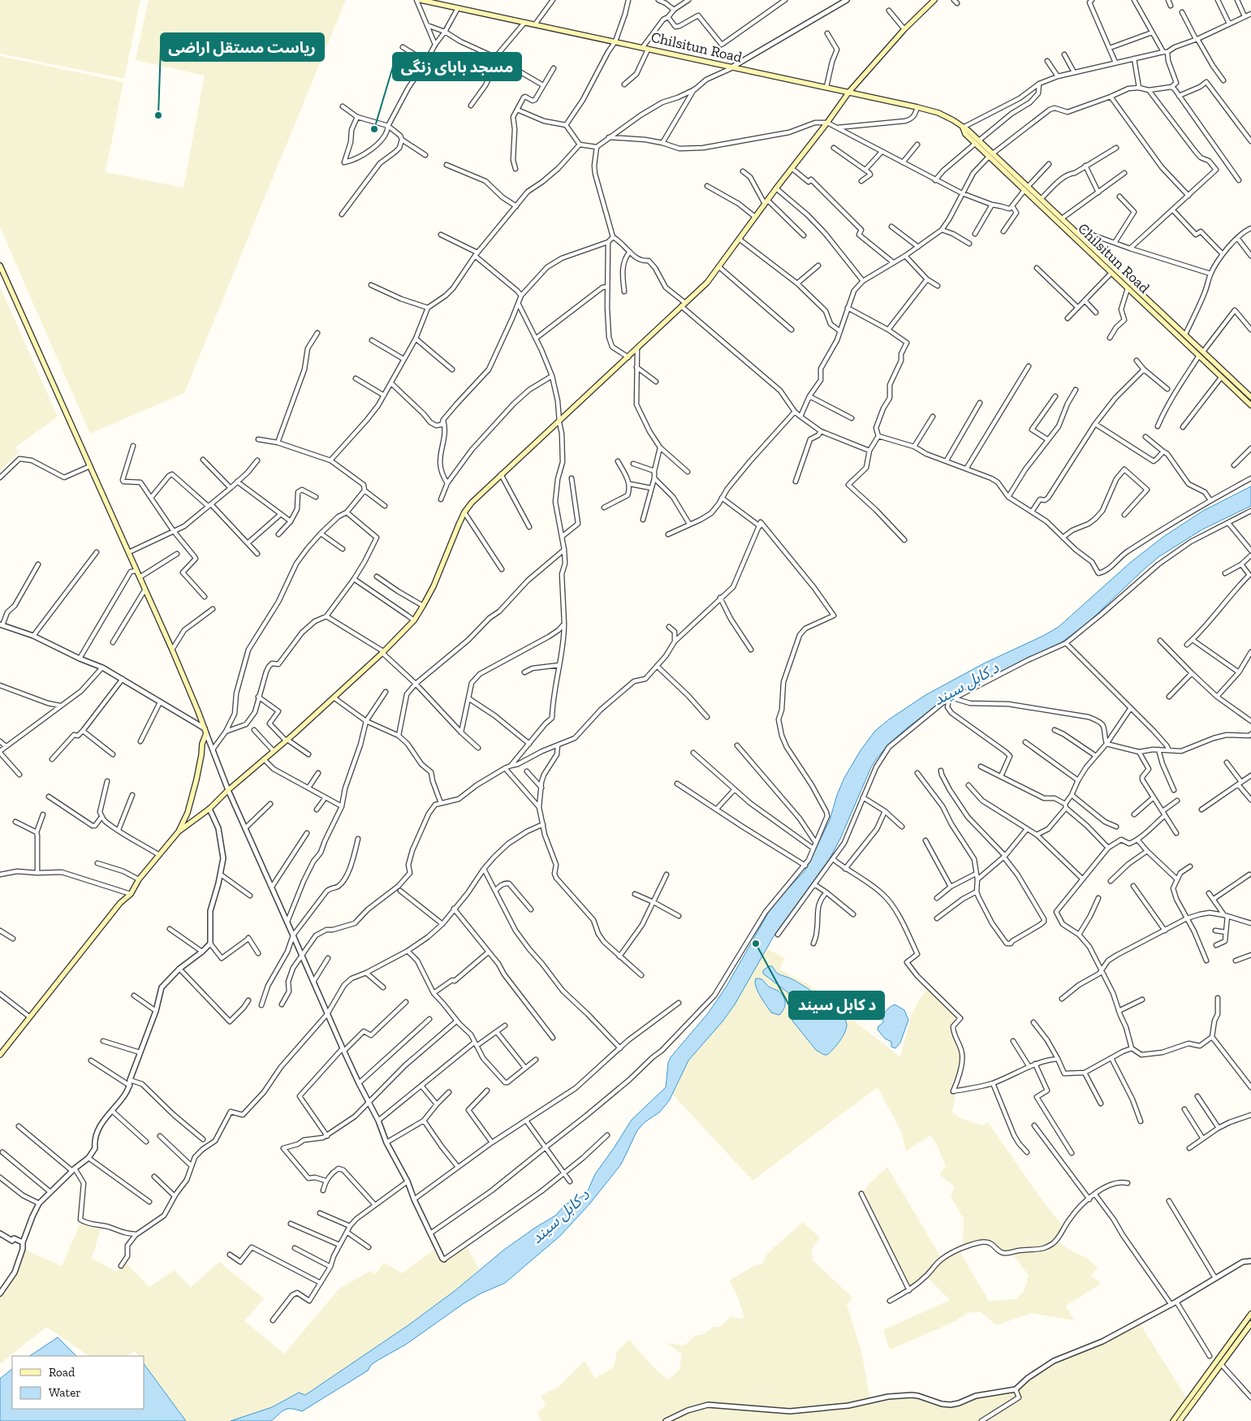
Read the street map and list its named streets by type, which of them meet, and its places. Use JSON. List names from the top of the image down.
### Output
{
  "streets": {
    "main road": ["Chilsitun Road"]
  },
  "water": ["د کابل سيند"],
  "places": ["ریاست مستقل اراضی", "مسجد بابای زنگی", "د کابل سيند"],
  "legend": ["Road", "Water"]
}
